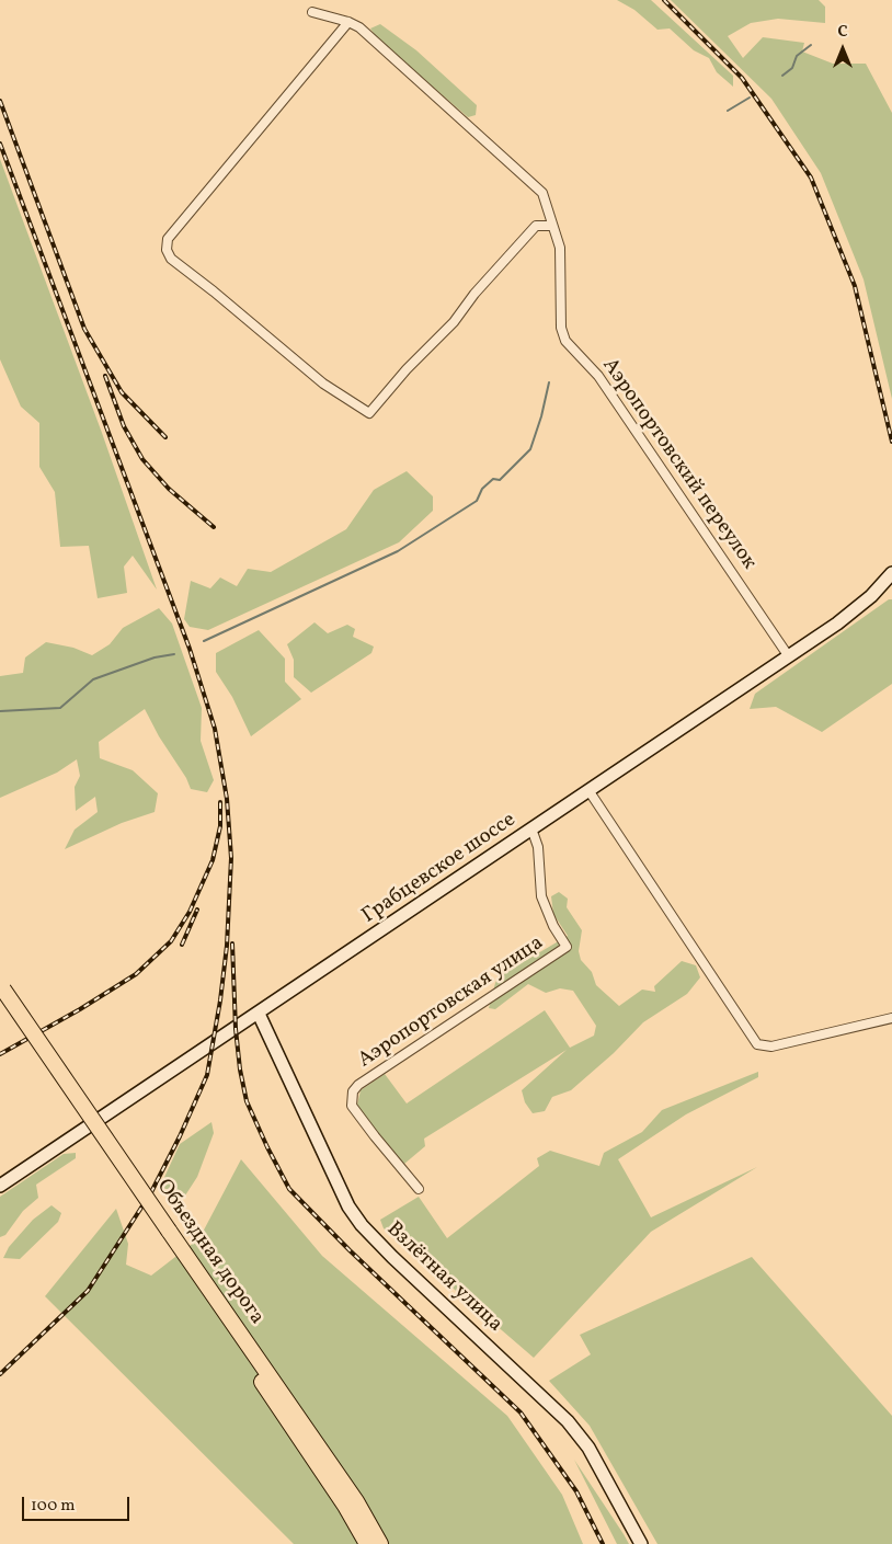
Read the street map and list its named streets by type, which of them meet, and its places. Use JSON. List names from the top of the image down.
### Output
{
  "streets": {
    "highway": ["Объездная дорога"],
    "main road": ["Грабцевское шоссе", "Взлётная улица"],
    "street": ["Аэропортовский переулок", "Аэропортовская улица"]
  },
  "crossings": [
    ["Аэропортовский переулок", "Грабцевское шоссе"],
    ["Грабцевское шоссе", "Аэропортовская улица"],
    ["Грабцевское шоссе", "Взлётная улица"]
  ],
  "scale_bar": "100 m",
  "north": "top"
}
